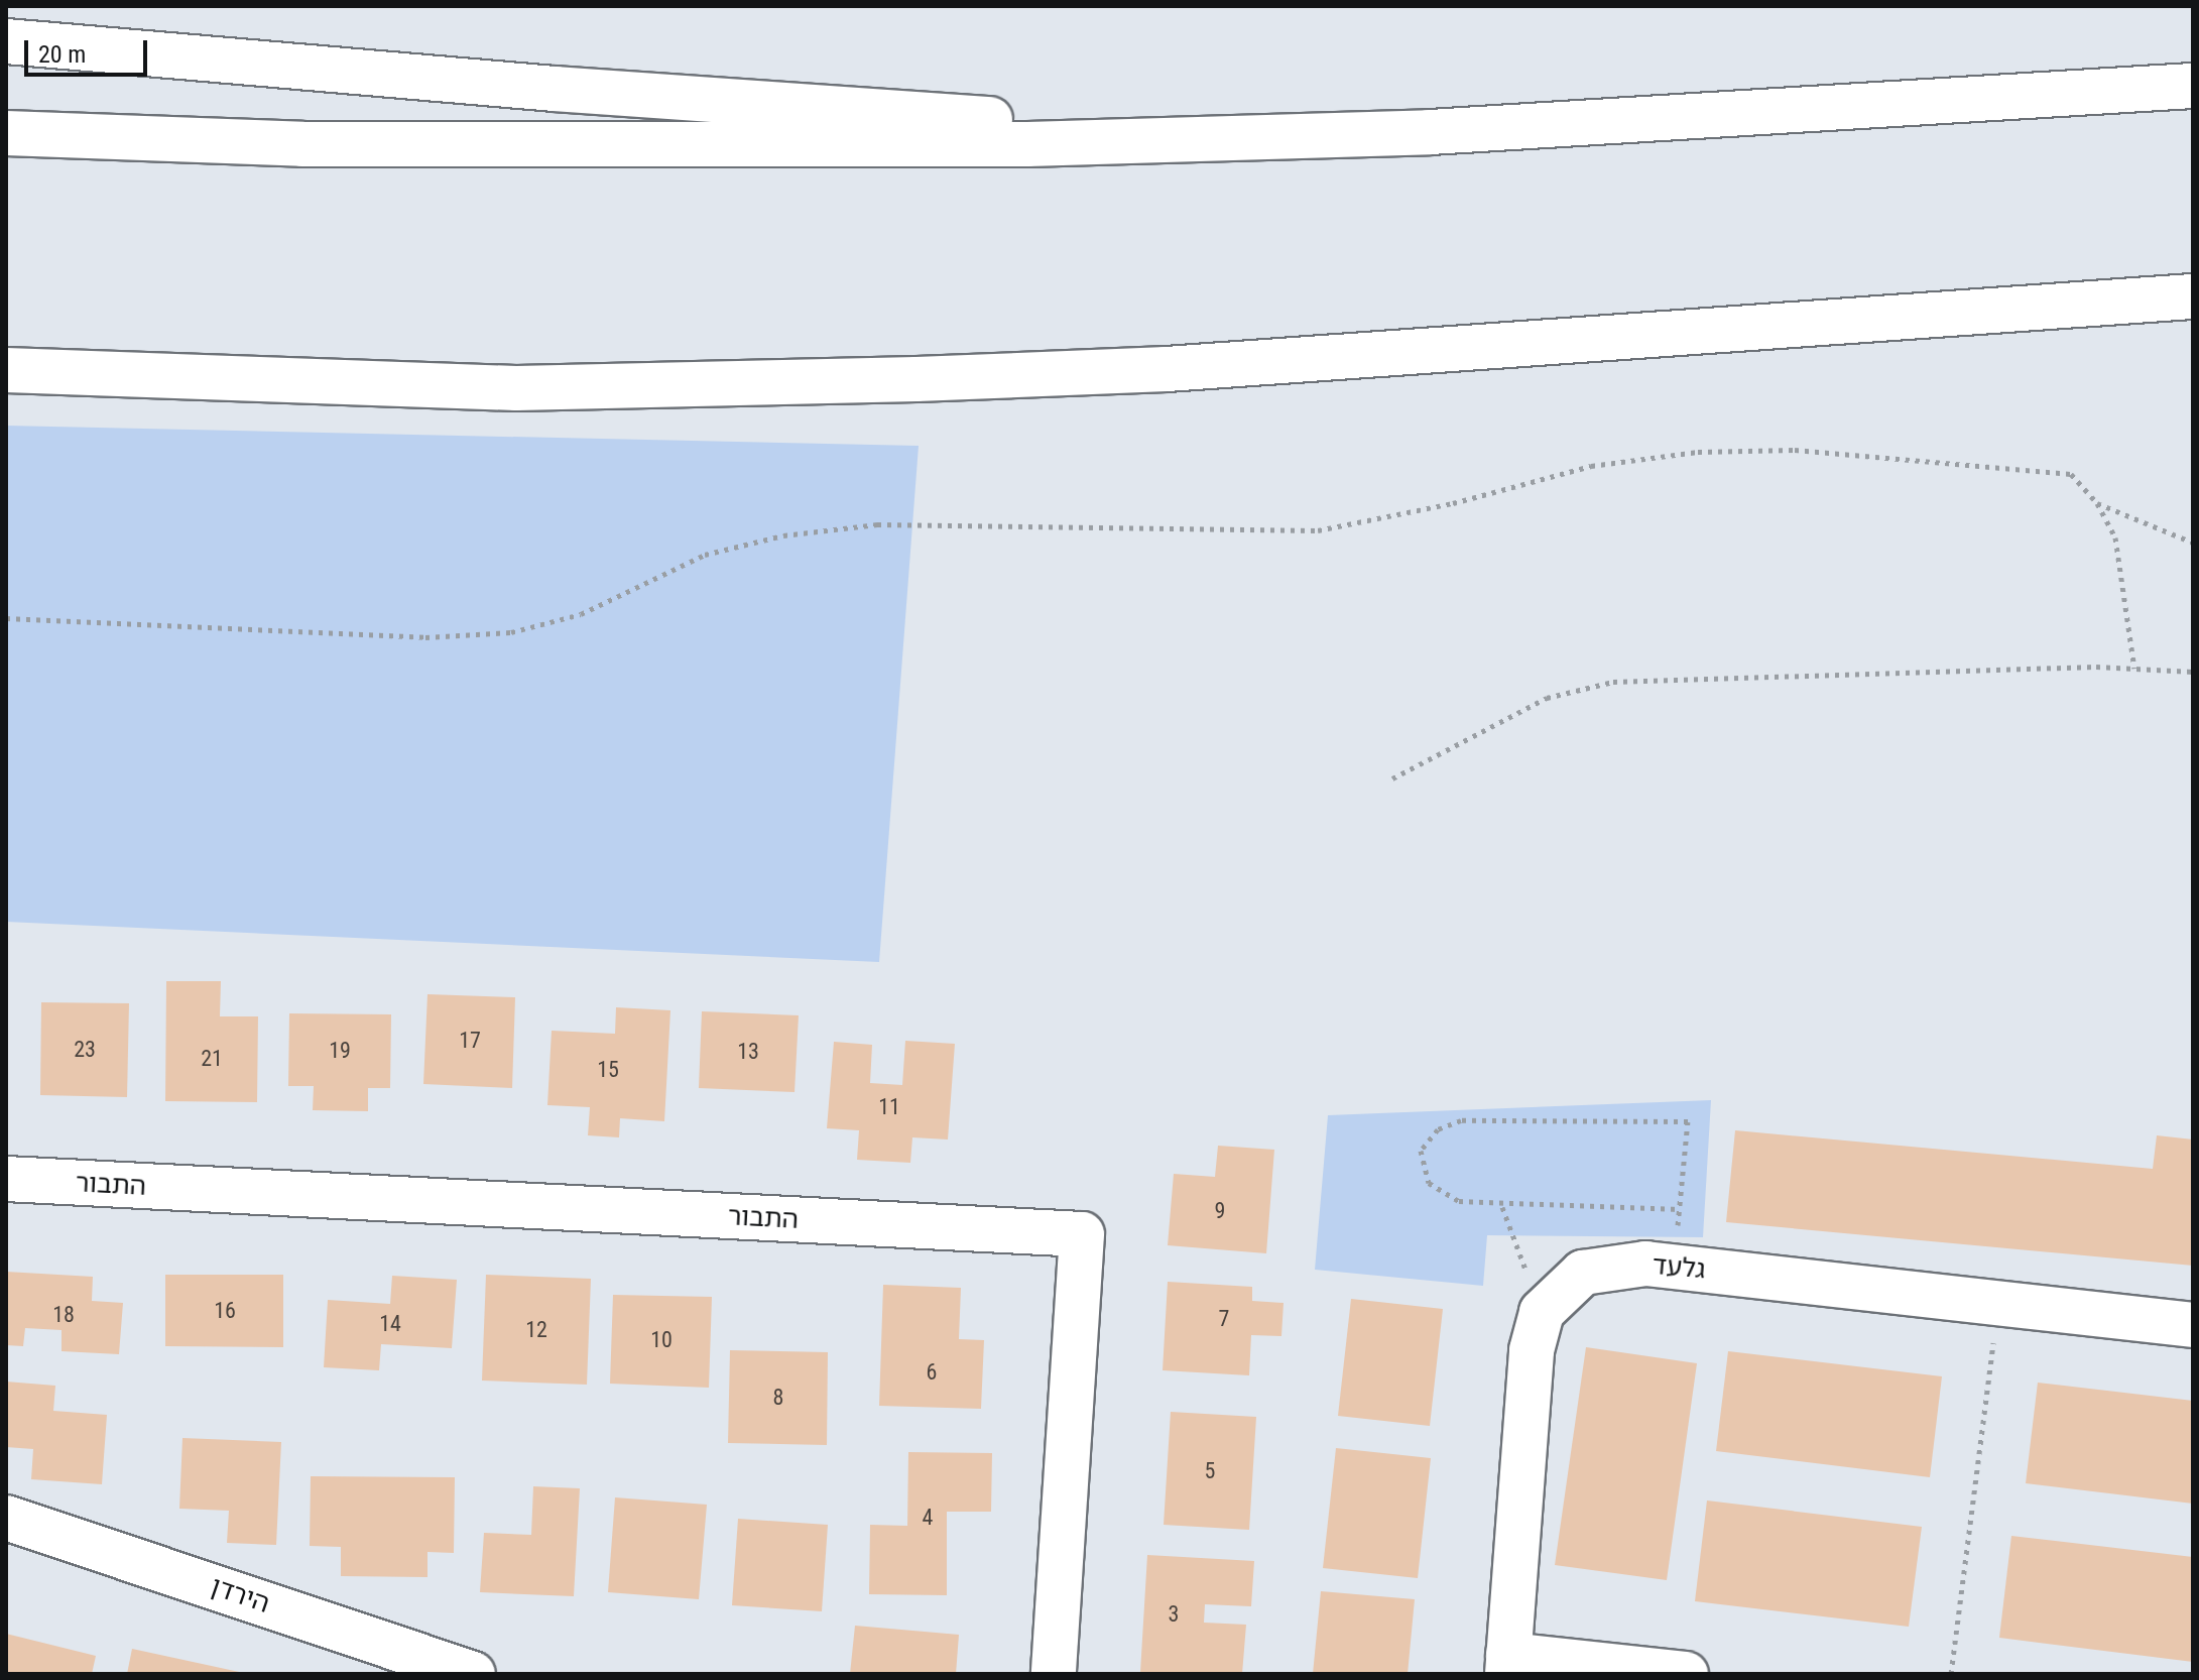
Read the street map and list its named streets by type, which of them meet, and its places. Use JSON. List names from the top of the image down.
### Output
{
  "streets": {
    "main road": ["התבור", "גלעד", "הירדן"]
  },
  "house_numbers": [
    "17",
    "23",
    "19",
    "13",
    "21",
    "15",
    "11",
    "9",
    "16",
    "18",
    "7",
    "14",
    "12",
    "10",
    "6",
    "8",
    "5",
    "4",
    "3"
  ],
  "scale_bar": "20 m"
}
